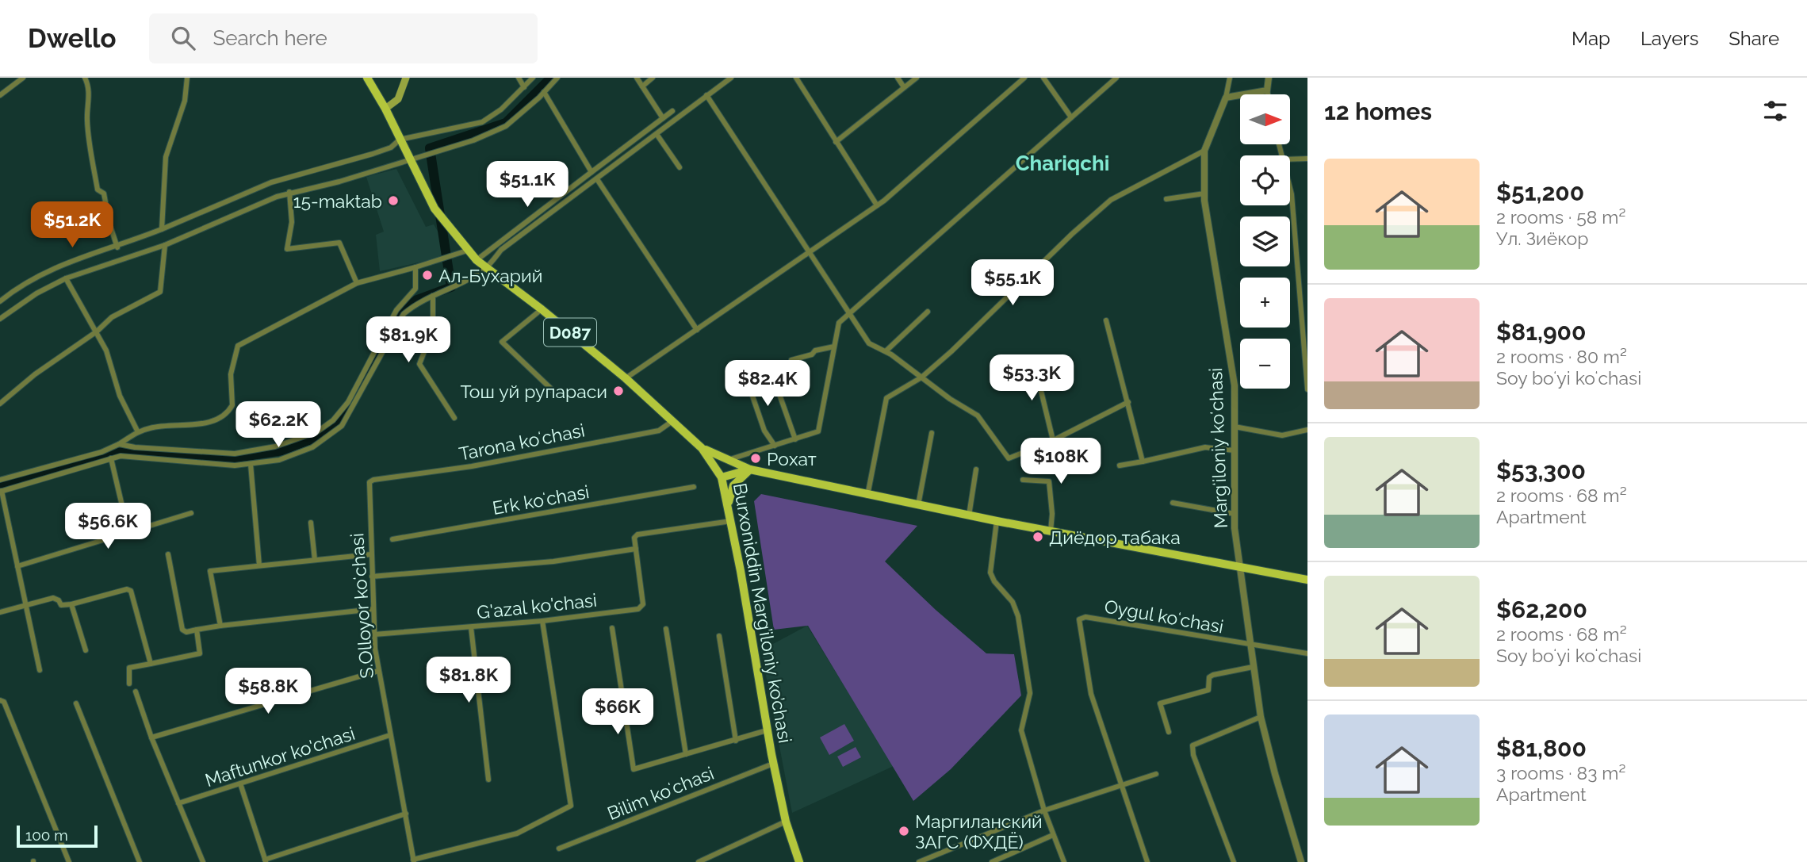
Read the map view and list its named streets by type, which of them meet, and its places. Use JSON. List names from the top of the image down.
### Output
{
  "streets": {
    "main road": ["D087", "Burxoniddin Marg’iloniy ko’chasi"],
    "street": [
      "Tarona koʻchasi",
      "Margʻiloniy koʻchasi",
      "Erk koʻchasi",
      "S.Olloyor koʻchasi",
      "G'azal ko'chasi",
      "Oygul koʻchasi",
      "Maftunkor ko'chasi",
      "Bilim koʻchasi"
    ]
  },
  "crossings": [
    ["D087", "Margʻiloniy koʻchasi"],
    ["D087", "Burxoniddin Marg’iloniy ko’chasi"],
    ["Tarona koʻchasi", "S.Olloyor koʻchasi"],
    ["Tarona koʻchasi", "Burxoniddin Marg’iloniy ko’chasi"],
    ["Margʻiloniy koʻchasi", "Oygul koʻchasi"],
    ["S.Olloyor koʻchasi", "G'azal ko'chasi"],
    ["S.Olloyor koʻchasi", "Maftunkor ko'chasi"],
    ["Burxoniddin Marg’iloniy ko’chasi", "Bilim koʻchasi"]
  ],
  "districts": ["Chariqchi"],
  "places": [
    "15-maktab",
    "Ал-Бухарий",
    "Тош уй рупараси",
    "Рохат",
    "Диёдор табака",
    "Маргиланский ЗАГС (ФХДЁ)"
  ],
  "scale_bar": "100 m",
  "north": "right",
  "page": {
    "header": "Dwello",
    "search": "Search here",
    "nav": ["Map", "Layers", "Share"],
    "heading": "12 homes",
    "map_buttons": ["+", "−"],
    "list": [
      {
        "name": "$51,200",
        "note": "2 rooms · 58 m² · Ул. Зиёкор"
      },
      {
        "name": "$81,900",
        "note": "2 rooms · 80 m² · Soy boʻyi koʻchasi"
      },
      {
        "name": "$53,300",
        "note": "2 rooms · 68 m² · Apartment"
      },
      {
        "name": "$62,200",
        "note": "2 rooms · 68 m² · Soy boʻyi koʻchasi"
      },
      {
        "name": "$81,800",
        "note": "3 rooms · 83 m² · Apartment"
      }
    ],
    "price": [
      "$51.1K",
      "$51.2K",
      "$55.1K",
      "$81.9K",
      "$53.3K",
      "$82.4K",
      "$62.2K",
      "$108K",
      "$56.6K",
      "$81.8K",
      "$58.8K",
      "$66K"
    ],
    "scale": "100 m"
  }
}
